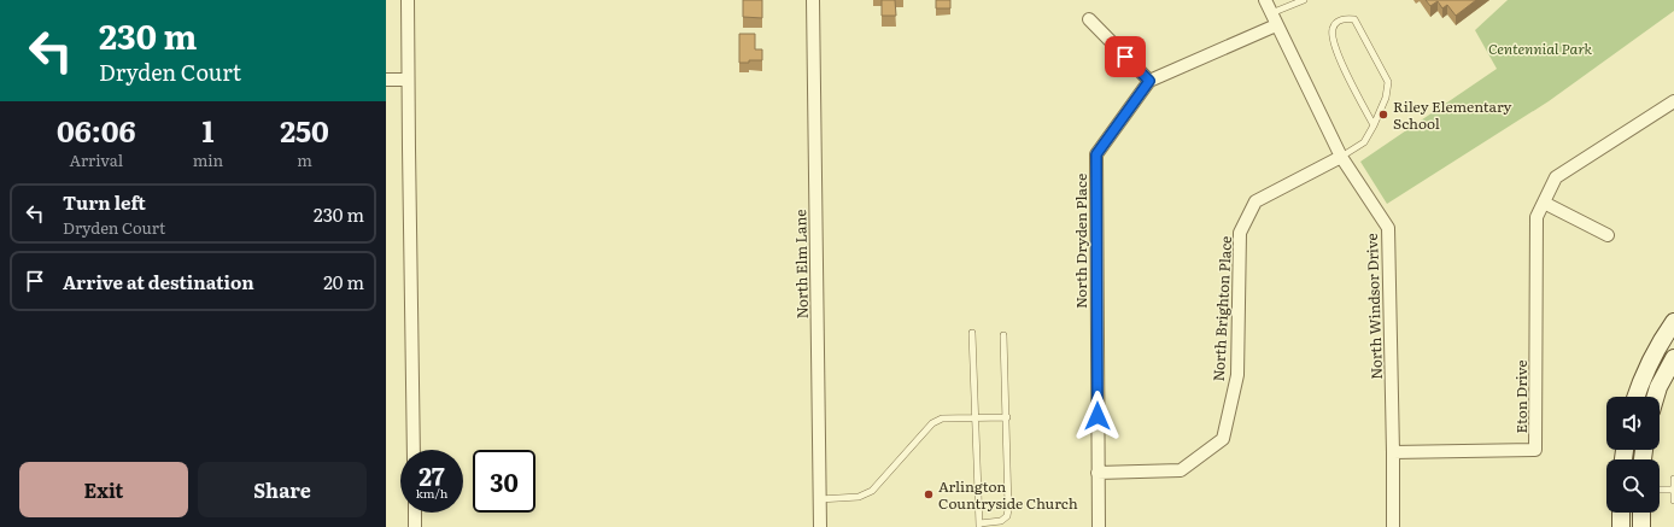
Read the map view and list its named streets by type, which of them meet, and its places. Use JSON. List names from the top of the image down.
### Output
{
  "streets": {
    "street": [
      "North Dryden Place",
      "North Elm Lane",
      "North Windsor Drive",
      "North Brighton Place",
      "Eton Drive"
    ]
  },
  "crossings": [
    ["North Dryden Place", "North Brighton Place"],
    ["North Windsor Drive", "North Brighton Place"],
    ["North Windsor Drive", "Eton Drive"]
  ],
  "parks": ["Centennial Park"],
  "places": ["Riley Elementary School", "Arlington Countryside Church"],
  "page": {
    "turn": ["230 m", "Dryden Court"],
    "eta": [
      "06:06",
      "Arrival",
      "1",
      "min",
      "250",
      "m"
    ],
    "list": [
      {
        "name": "Turn left",
        "note": "Dryden Court",
        "value": "230 m"
      },
      {
        "name": "Arrive at destination",
        "value": "20 m"
      }
    ],
    "speed": "27 km/h",
    "limit": "30",
    "buttons": ["Exit", "Share"]
  }
}
